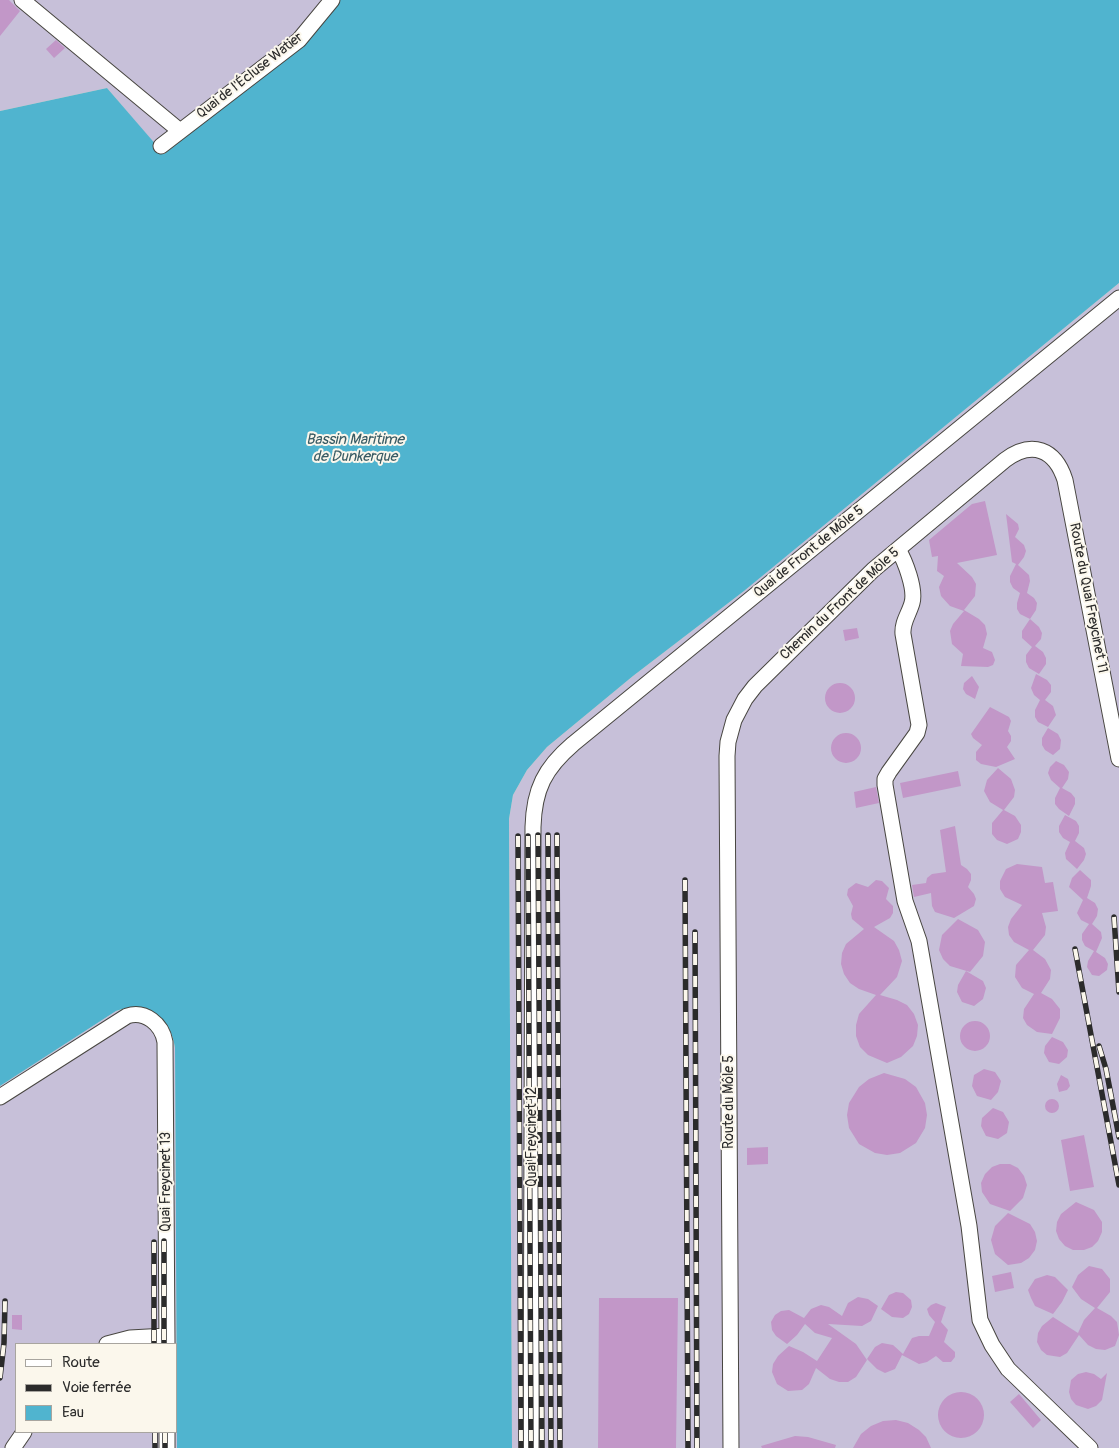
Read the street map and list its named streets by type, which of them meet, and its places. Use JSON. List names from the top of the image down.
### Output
{
  "streets": {
    "street": [
      "Quai de l'Écluse Watier",
      "Quai de Front de Môle 5",
      "Route du Quai Freycinet 11",
      "Chemin du Front de Môle 5",
      "Route du Môle 5",
      "Quai Freycinet 12",
      "Quai Freycinet 13"
    ]
  },
  "crossings": [
    ["Quai de Front de Môle 5", "Quai Freycinet 12"],
    ["Route du Quai Freycinet 11", "Chemin du Front de Môle 5"],
    ["Chemin du Front de Môle 5", "Route du Môle 5"]
  ],
  "water": ["Bassin Maritime de Dunkerque"],
  "legend": ["Route", "Voie ferrée", "Eau"]
}
